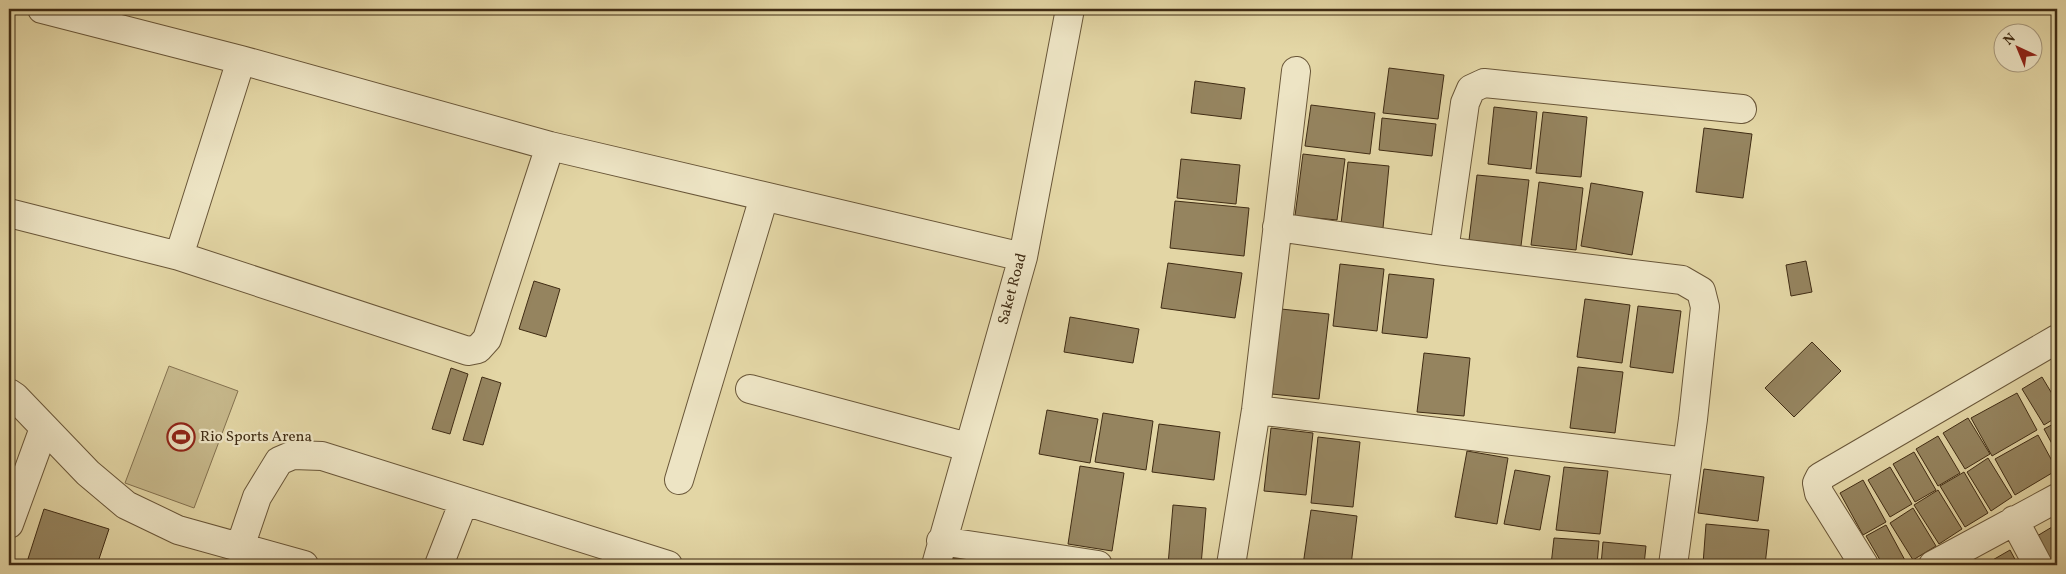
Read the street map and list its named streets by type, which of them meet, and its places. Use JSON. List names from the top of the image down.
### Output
{
  "streets": {
    "street": ["Saket Road"]
  },
  "places": {
    "sports": ["Rio Sports Arena"]
  },
  "north": "top left"
}
